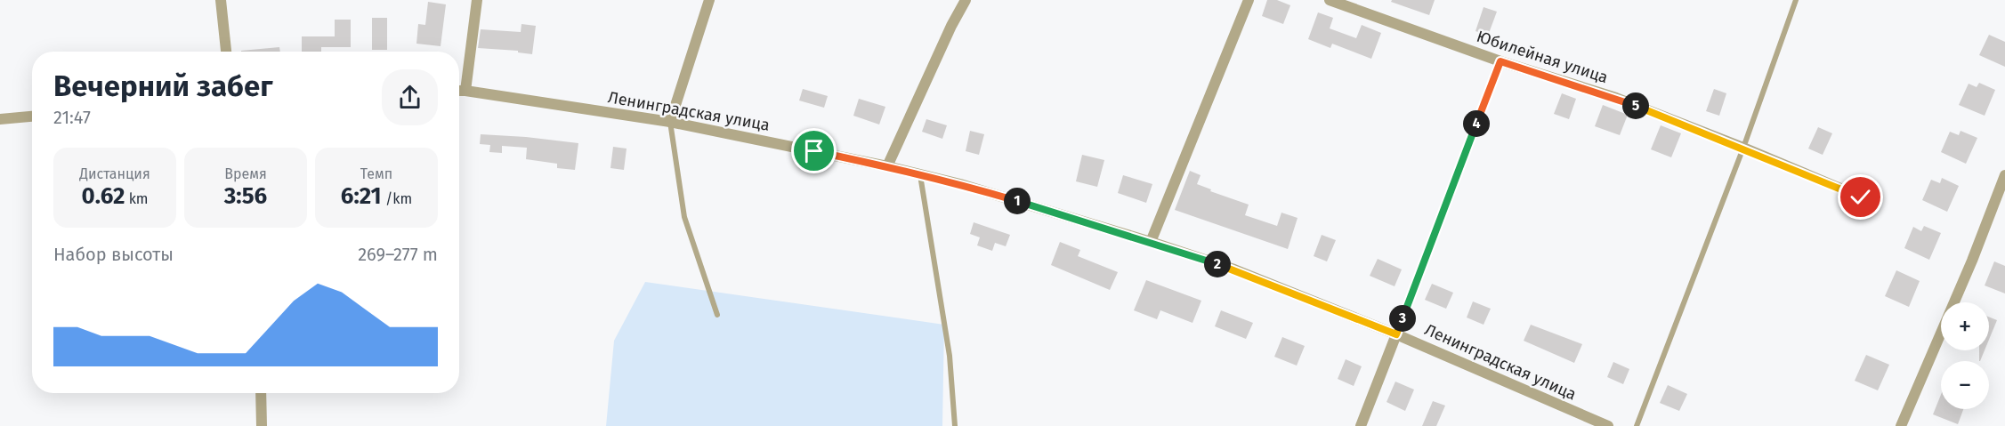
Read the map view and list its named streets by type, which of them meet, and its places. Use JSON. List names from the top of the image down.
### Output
{
  "streets": {
    "street": ["Юбилейная улица", "Ленинградская улица"]
  },
  "page": {
    "heading": ["Вечерний забег", "21:47"],
    "pins": [
      "5",
      "4",
      "1",
      "2",
      "3"
    ],
    "stats": [
      ["Дистанция", "0.62 km"],
      ["Время", "3:56"],
      ["Темп", "6:21 /km"]
    ],
    "chart": ["Набор высоты", "269–277 m"],
    "map_buttons": ["+", "−"]
  }
}
